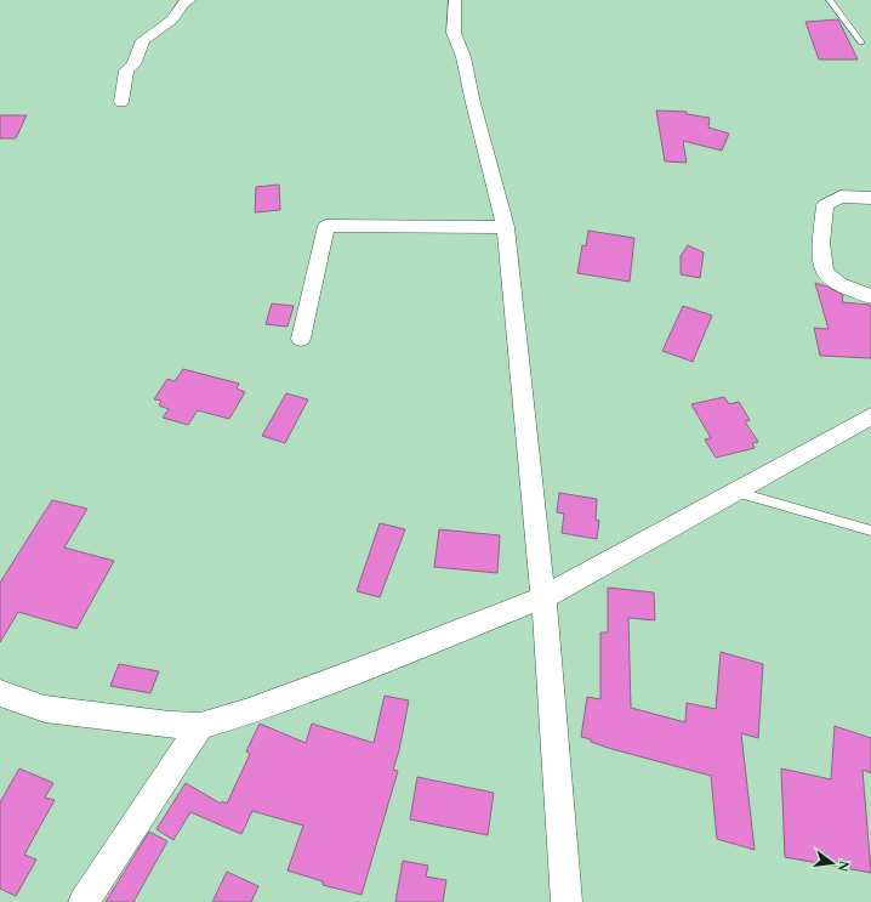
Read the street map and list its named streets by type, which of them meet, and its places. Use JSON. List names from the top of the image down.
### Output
{
  "north": "right"
}
